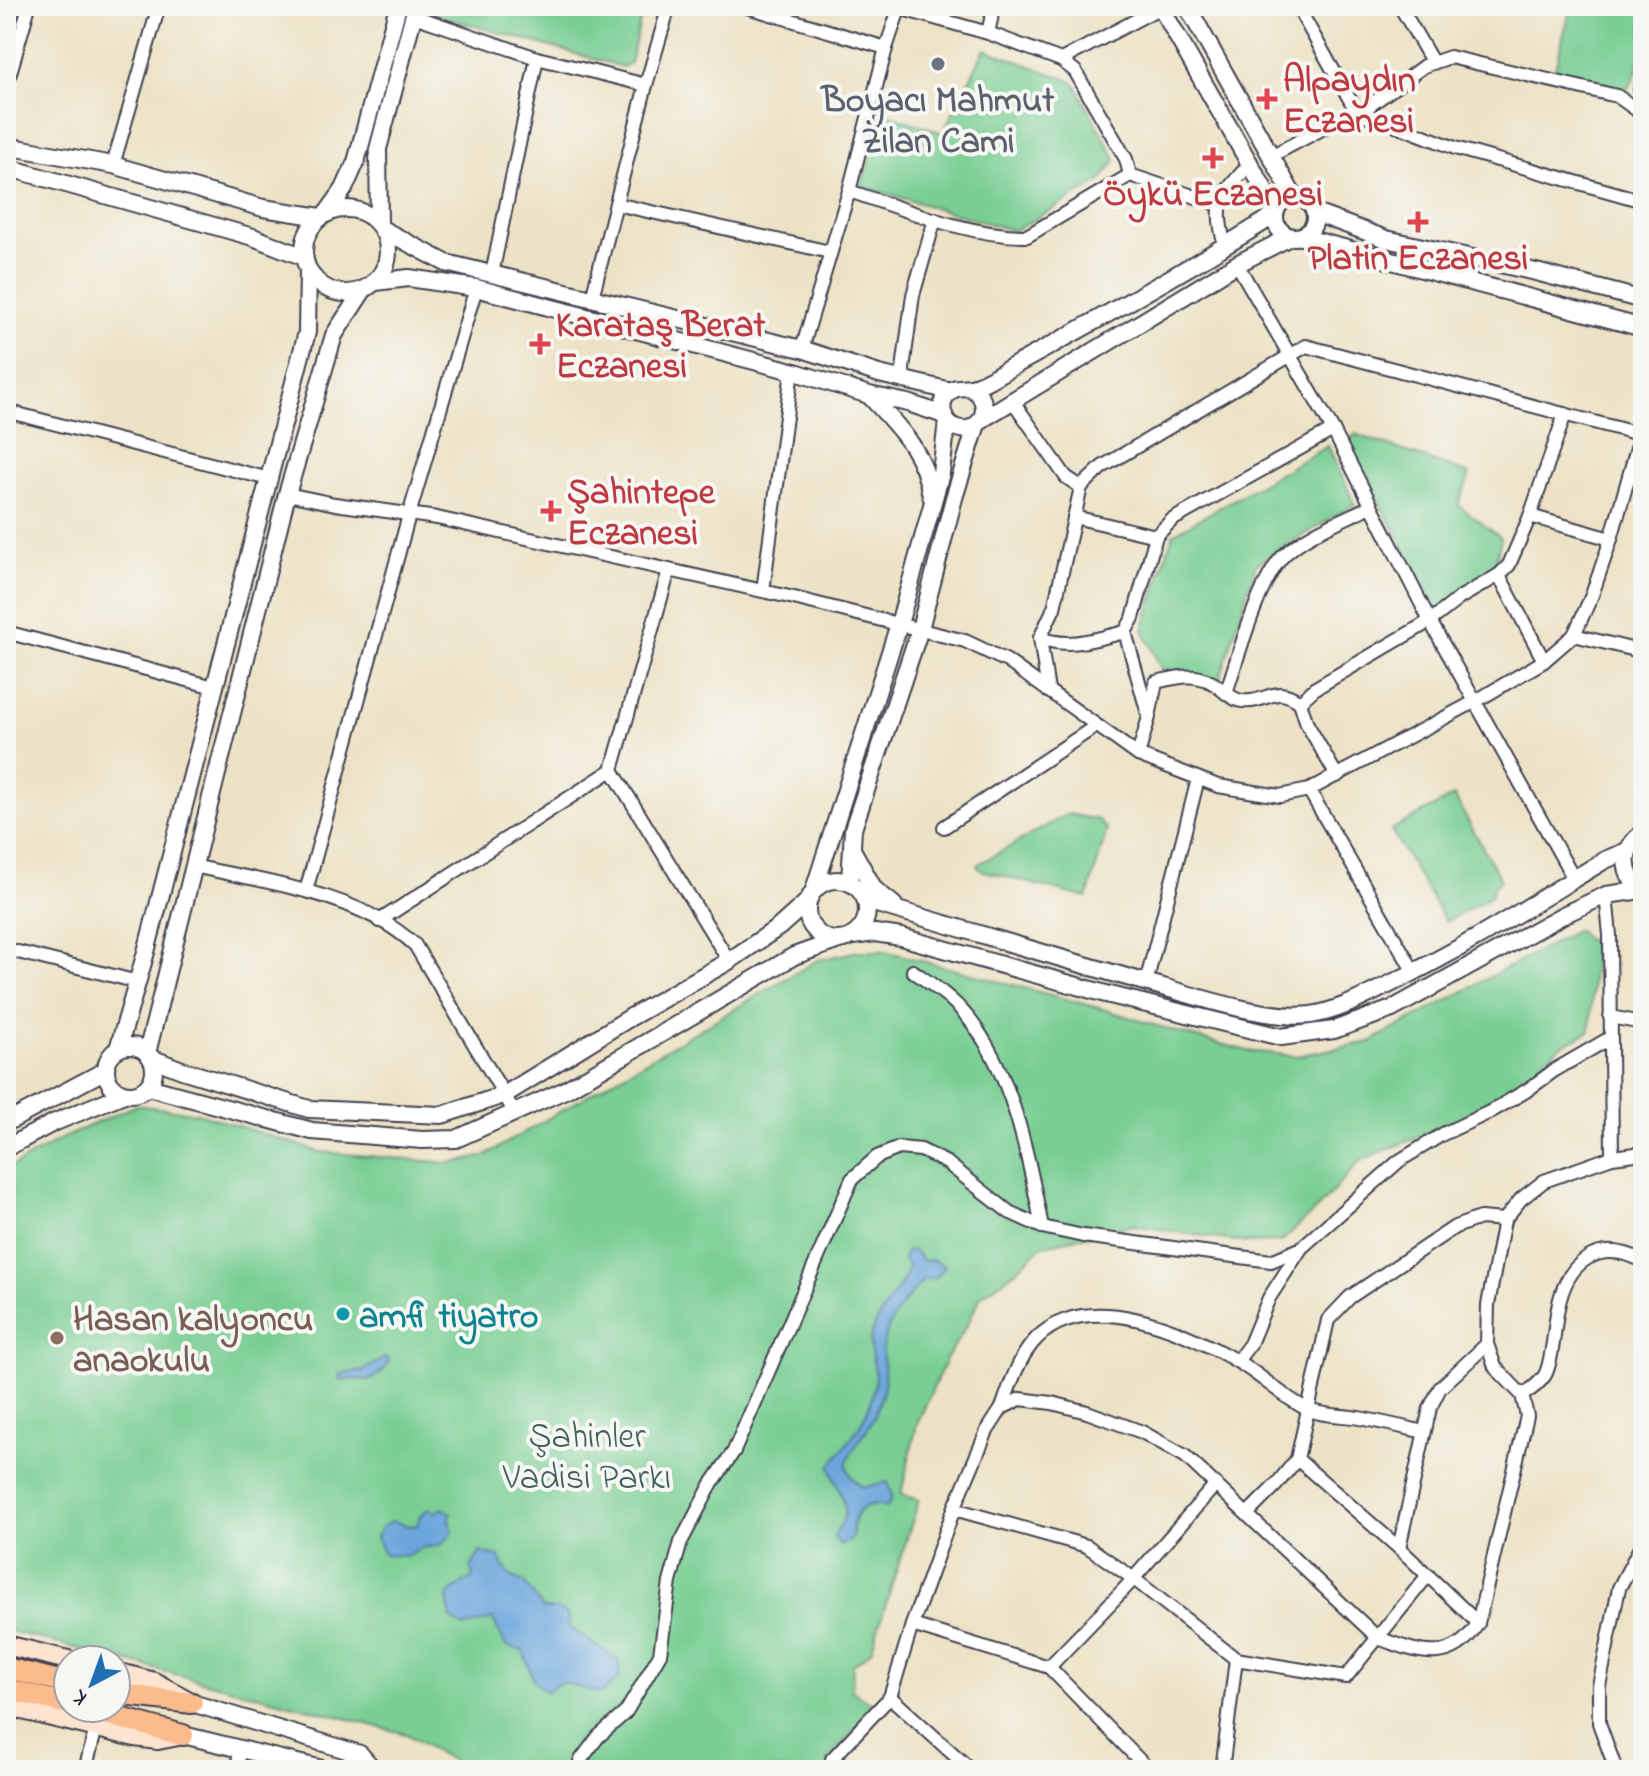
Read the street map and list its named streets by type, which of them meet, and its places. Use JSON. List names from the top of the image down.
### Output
{
  "parks": ["Şahinler Vadisi Parkı"],
  "places": {
    "other": ["Boyacı Mahmut Zilan Cami", "amfi tiyatro", "Hasan kalyoncu anaokulu"],
    "health": [
      "Alpaydın Eczanesi",
      "Öykü Eczanesi",
      "Platin Eczanesi",
      "Karataş Berat Eczanesi",
      "Şahintepe Eczanesi"
    ]
  },
  "north": "bottom left"
}
